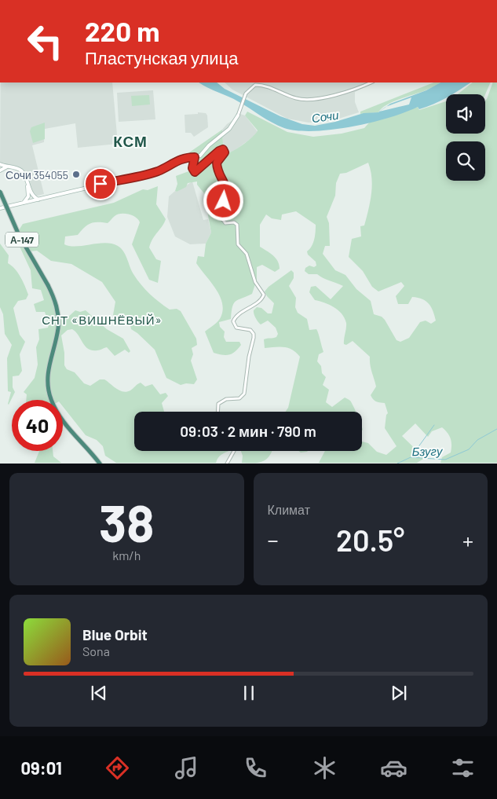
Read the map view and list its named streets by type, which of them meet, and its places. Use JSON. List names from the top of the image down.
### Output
{
  "streets": {
    "highway": ["А-147"]
  },
  "districts": ["КСМ", "СНТ «ВИШНЁВЫЙ»"],
  "water": ["Сочи", "Бзугу"],
  "places": ["Сочи 354055"],
  "page": {
    "turn": ["220 m", "Пластунская улица"],
    "limit": "40",
    "trip": "09:03 · 2 мин · 790 m",
    "tile": [
      ["38", "km/h"],
      "Климат"
    ],
    "heat": ["−", "20.5°", "+"],
    "song": ["Blue Orbit", "Sona"],
    "tabs": "09:01"
  }
}
